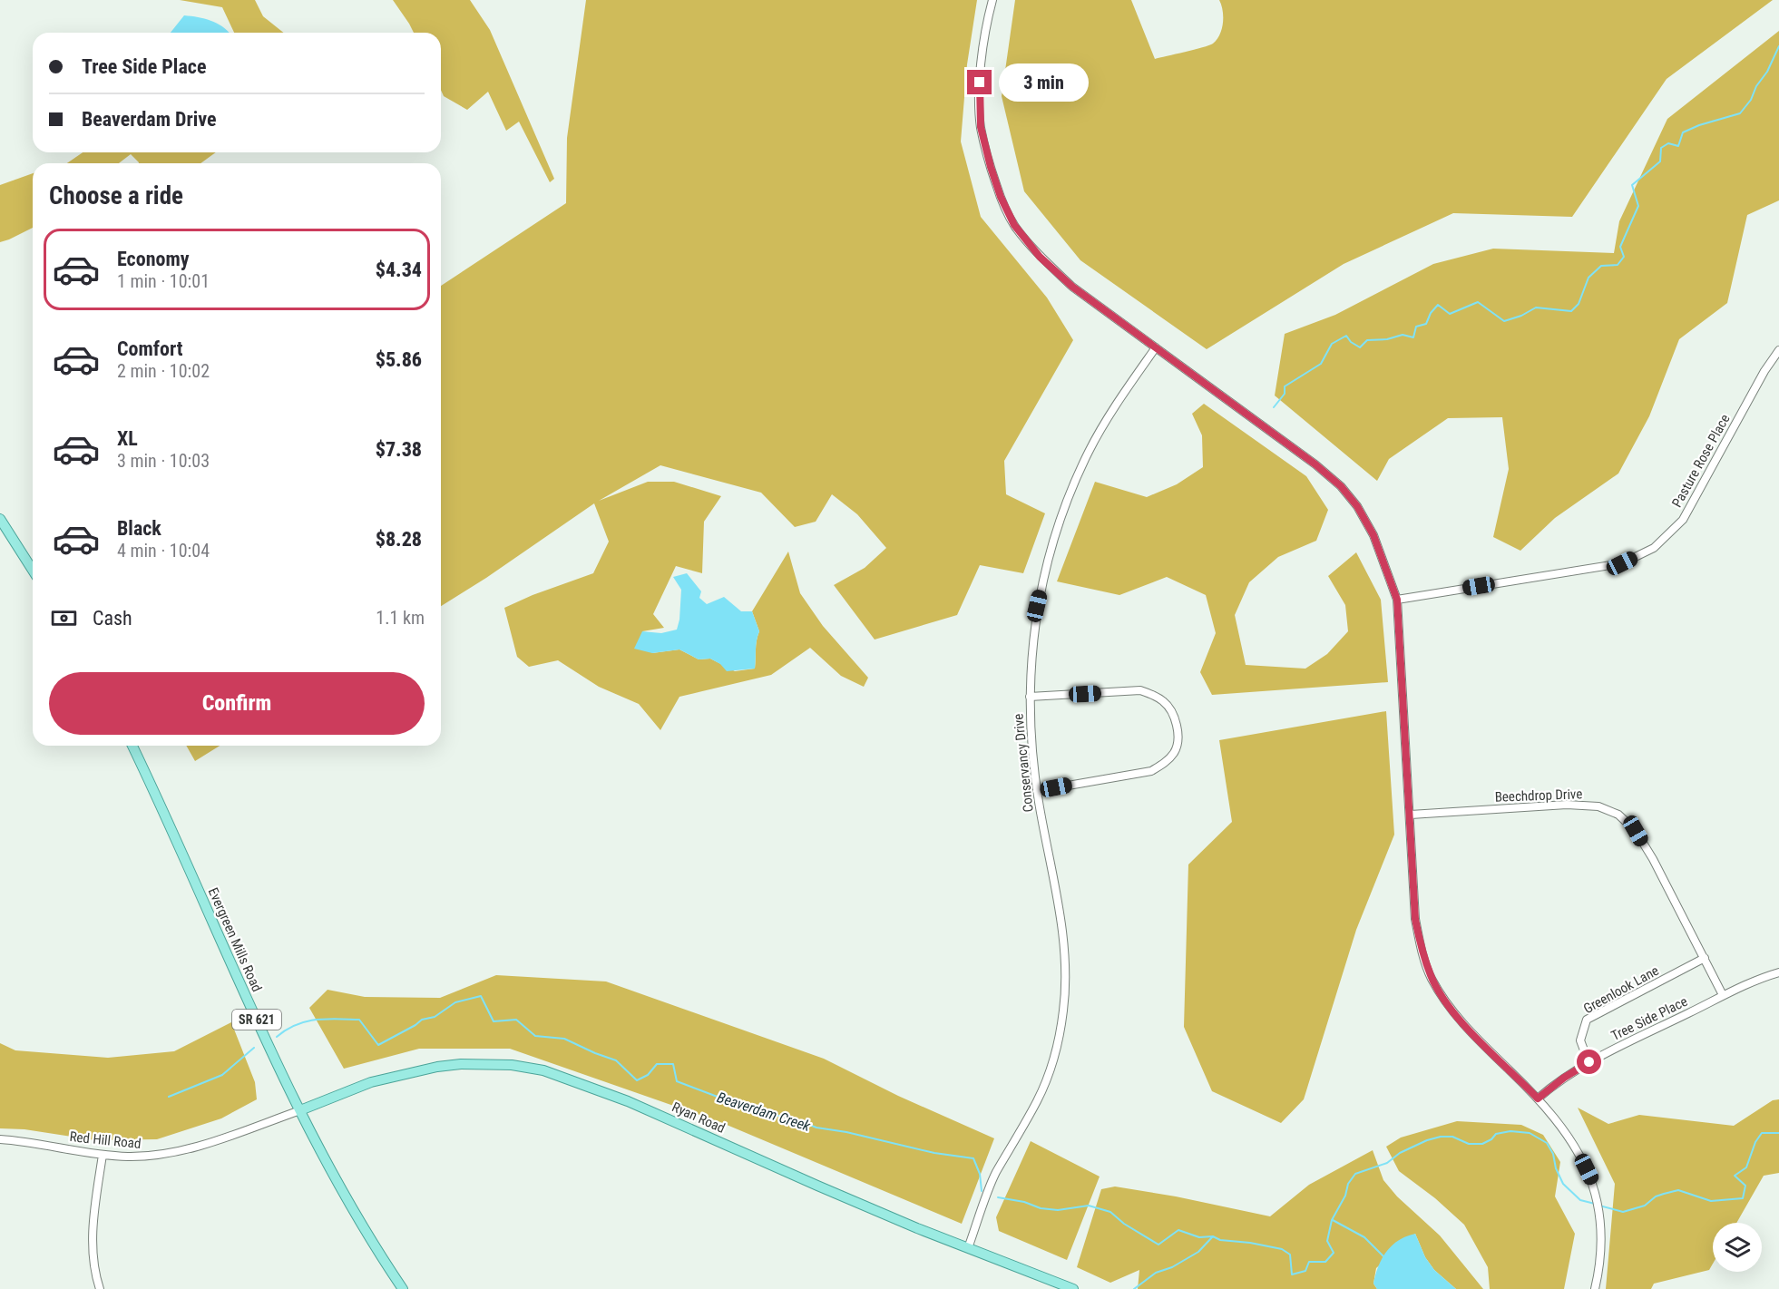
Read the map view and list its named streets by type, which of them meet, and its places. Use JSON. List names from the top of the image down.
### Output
{
  "streets": {
    "main road": ["Evergreen Mills Road", "SR 621", "Ryan Road"],
    "street": [
      "Pasture Rose Place",
      "Conservancy Drive",
      "Beechdrop Drive",
      "Greenlook Lane",
      "Tree Side Place",
      "Red Hill Road"
    ]
  },
  "crossings": [
    ["Conservancy Drive", "Ryan Road"],
    ["Beechdrop Drive", "Greenlook Lane"],
    ["Beechdrop Drive", "Tree Side Place"],
    ["Evergreen Mills Road", "Ryan Road"],
    ["Evergreen Mills Road", "Red Hill Road"],
    ["Greenlook Lane", "Tree Side Place"],
    ["Ryan Road", "Red Hill Road"]
  ],
  "water": ["Beaverdam Creek"],
  "page": {
    "banner": ["Tree Side Place", "Beaverdam Drive"],
    "bubble": "3 min",
    "heading": "Choose a ride",
    "list": [
      {
        "name": "Economy",
        "note": "1 min · 10:01",
        "value": "$4.34"
      },
      {
        "name": "Comfort",
        "note": "2 min · 10:02",
        "value": "$5.86"
      },
      {
        "name": "XL",
        "note": "3 min · 10:03",
        "value": "$7.38"
      },
      {
        "name": "Black",
        "note": "4 min · 10:04",
        "value": "$8.28"
      }
    ],
    "pay": ["Cash", "1.1 km"],
    "buttons": "Confirm"
  }
}
